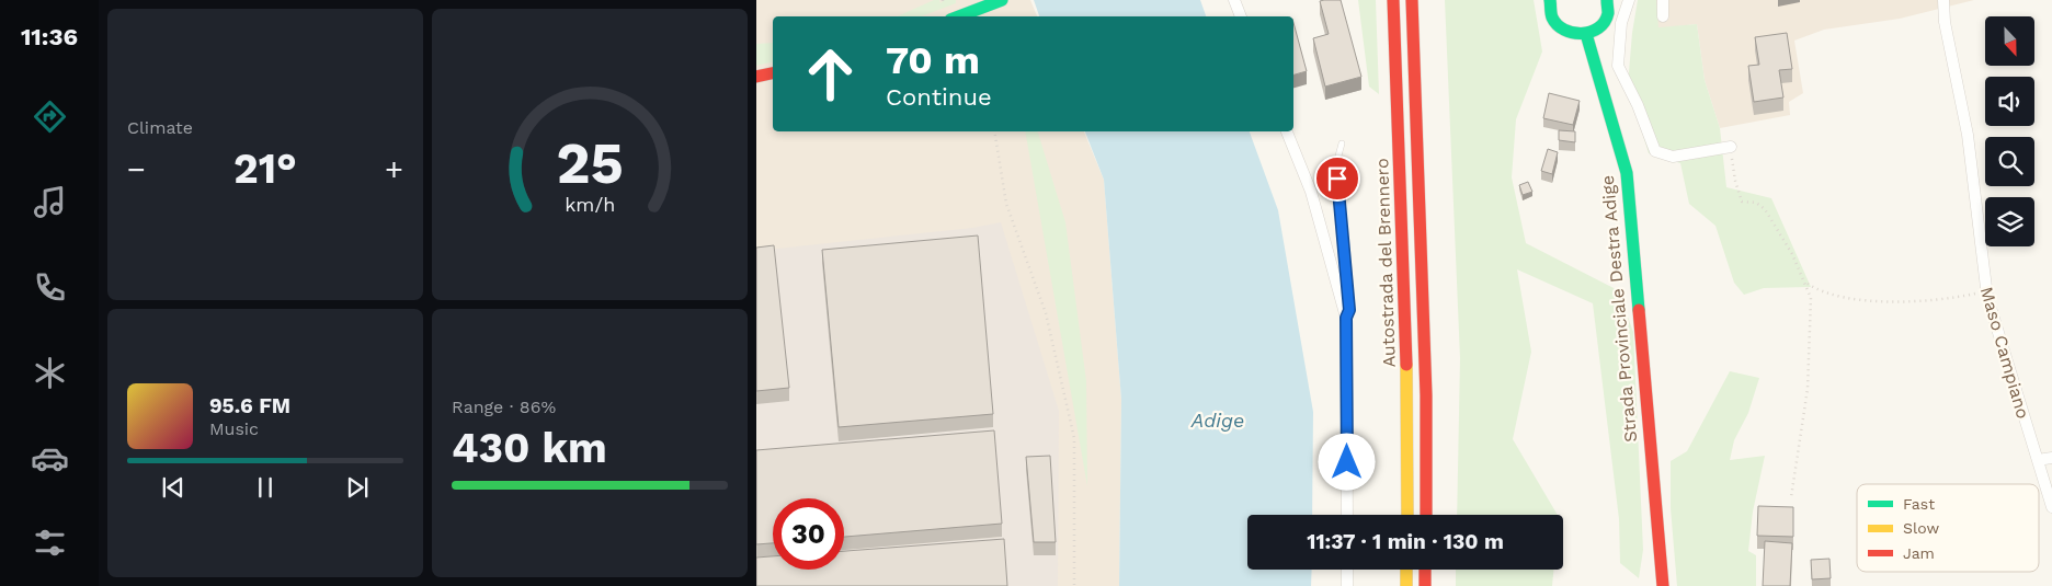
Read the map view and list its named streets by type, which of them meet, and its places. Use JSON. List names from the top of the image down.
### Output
{
  "streets": {
    "main road": ["Autostrada del Brennero", "Strada Provinciale Destra Adige"],
    "street": ["Maso Campiano"]
  },
  "water": ["Adige"],
  "legend": ["Fast", "Slow", "Jam"],
  "north": "bottom",
  "page": {
    "tabs": "11:36",
    "tile": [
      "Climate",
      ["Range · 86%", "430 km"]
    ],
    "turn": ["70 m", "Continue"],
    "heat": ["−", "21°", "+"],
    "song": ["95.6 FM", "Music"],
    "limit": "30",
    "trip": "11:37 · 1 min · 130 m",
    "gauge": ["25", "km/h"]
  }
}
